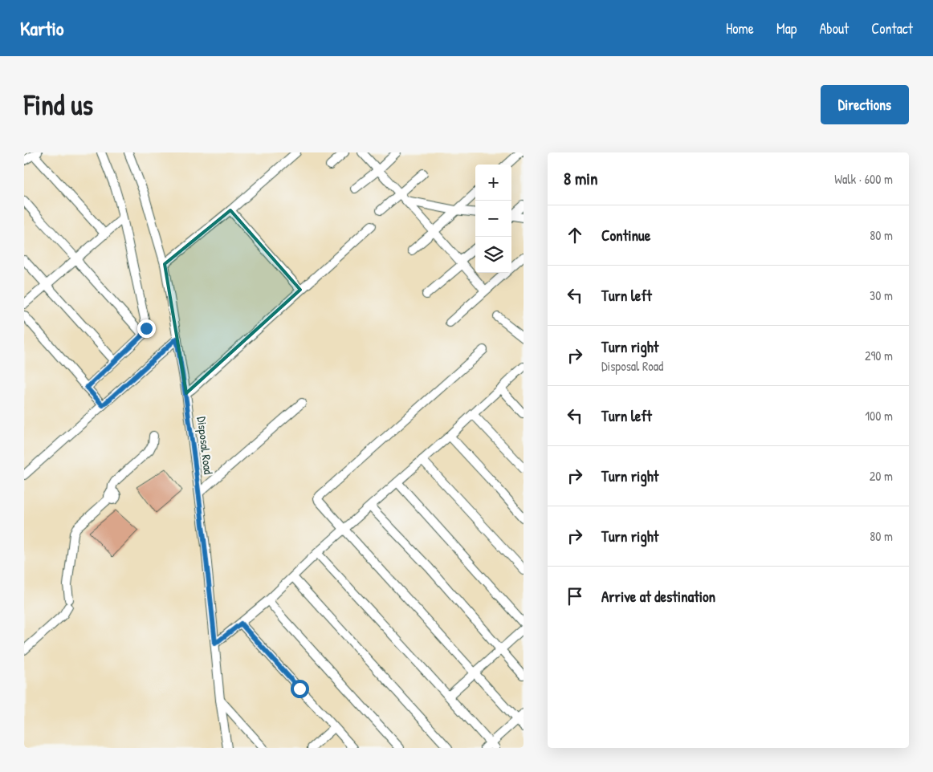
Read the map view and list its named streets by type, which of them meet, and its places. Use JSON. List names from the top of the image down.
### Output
{
  "streets": {
    "street": ["Disposal Road"]
  },
  "page": {
    "header": "Kartio",
    "nav": [
      "Home",
      "Map",
      "About",
      "Contact"
    ],
    "buttons": "Directions",
    "title": "Find us",
    "heading": ["8 min", "Walk · 600 m"],
    "map_buttons": ["+", "−"],
    "list": [
      ["Continue", "80 m"],
      ["Turn left", "30 m"],
      ["Turn right", "Disposal Road", "290 m"],
      ["Turn left", "100 m"],
      ["Turn right", "20 m"],
      ["Turn right", "80 m"],
      "Arrive at destination"
    ]
  }
}
